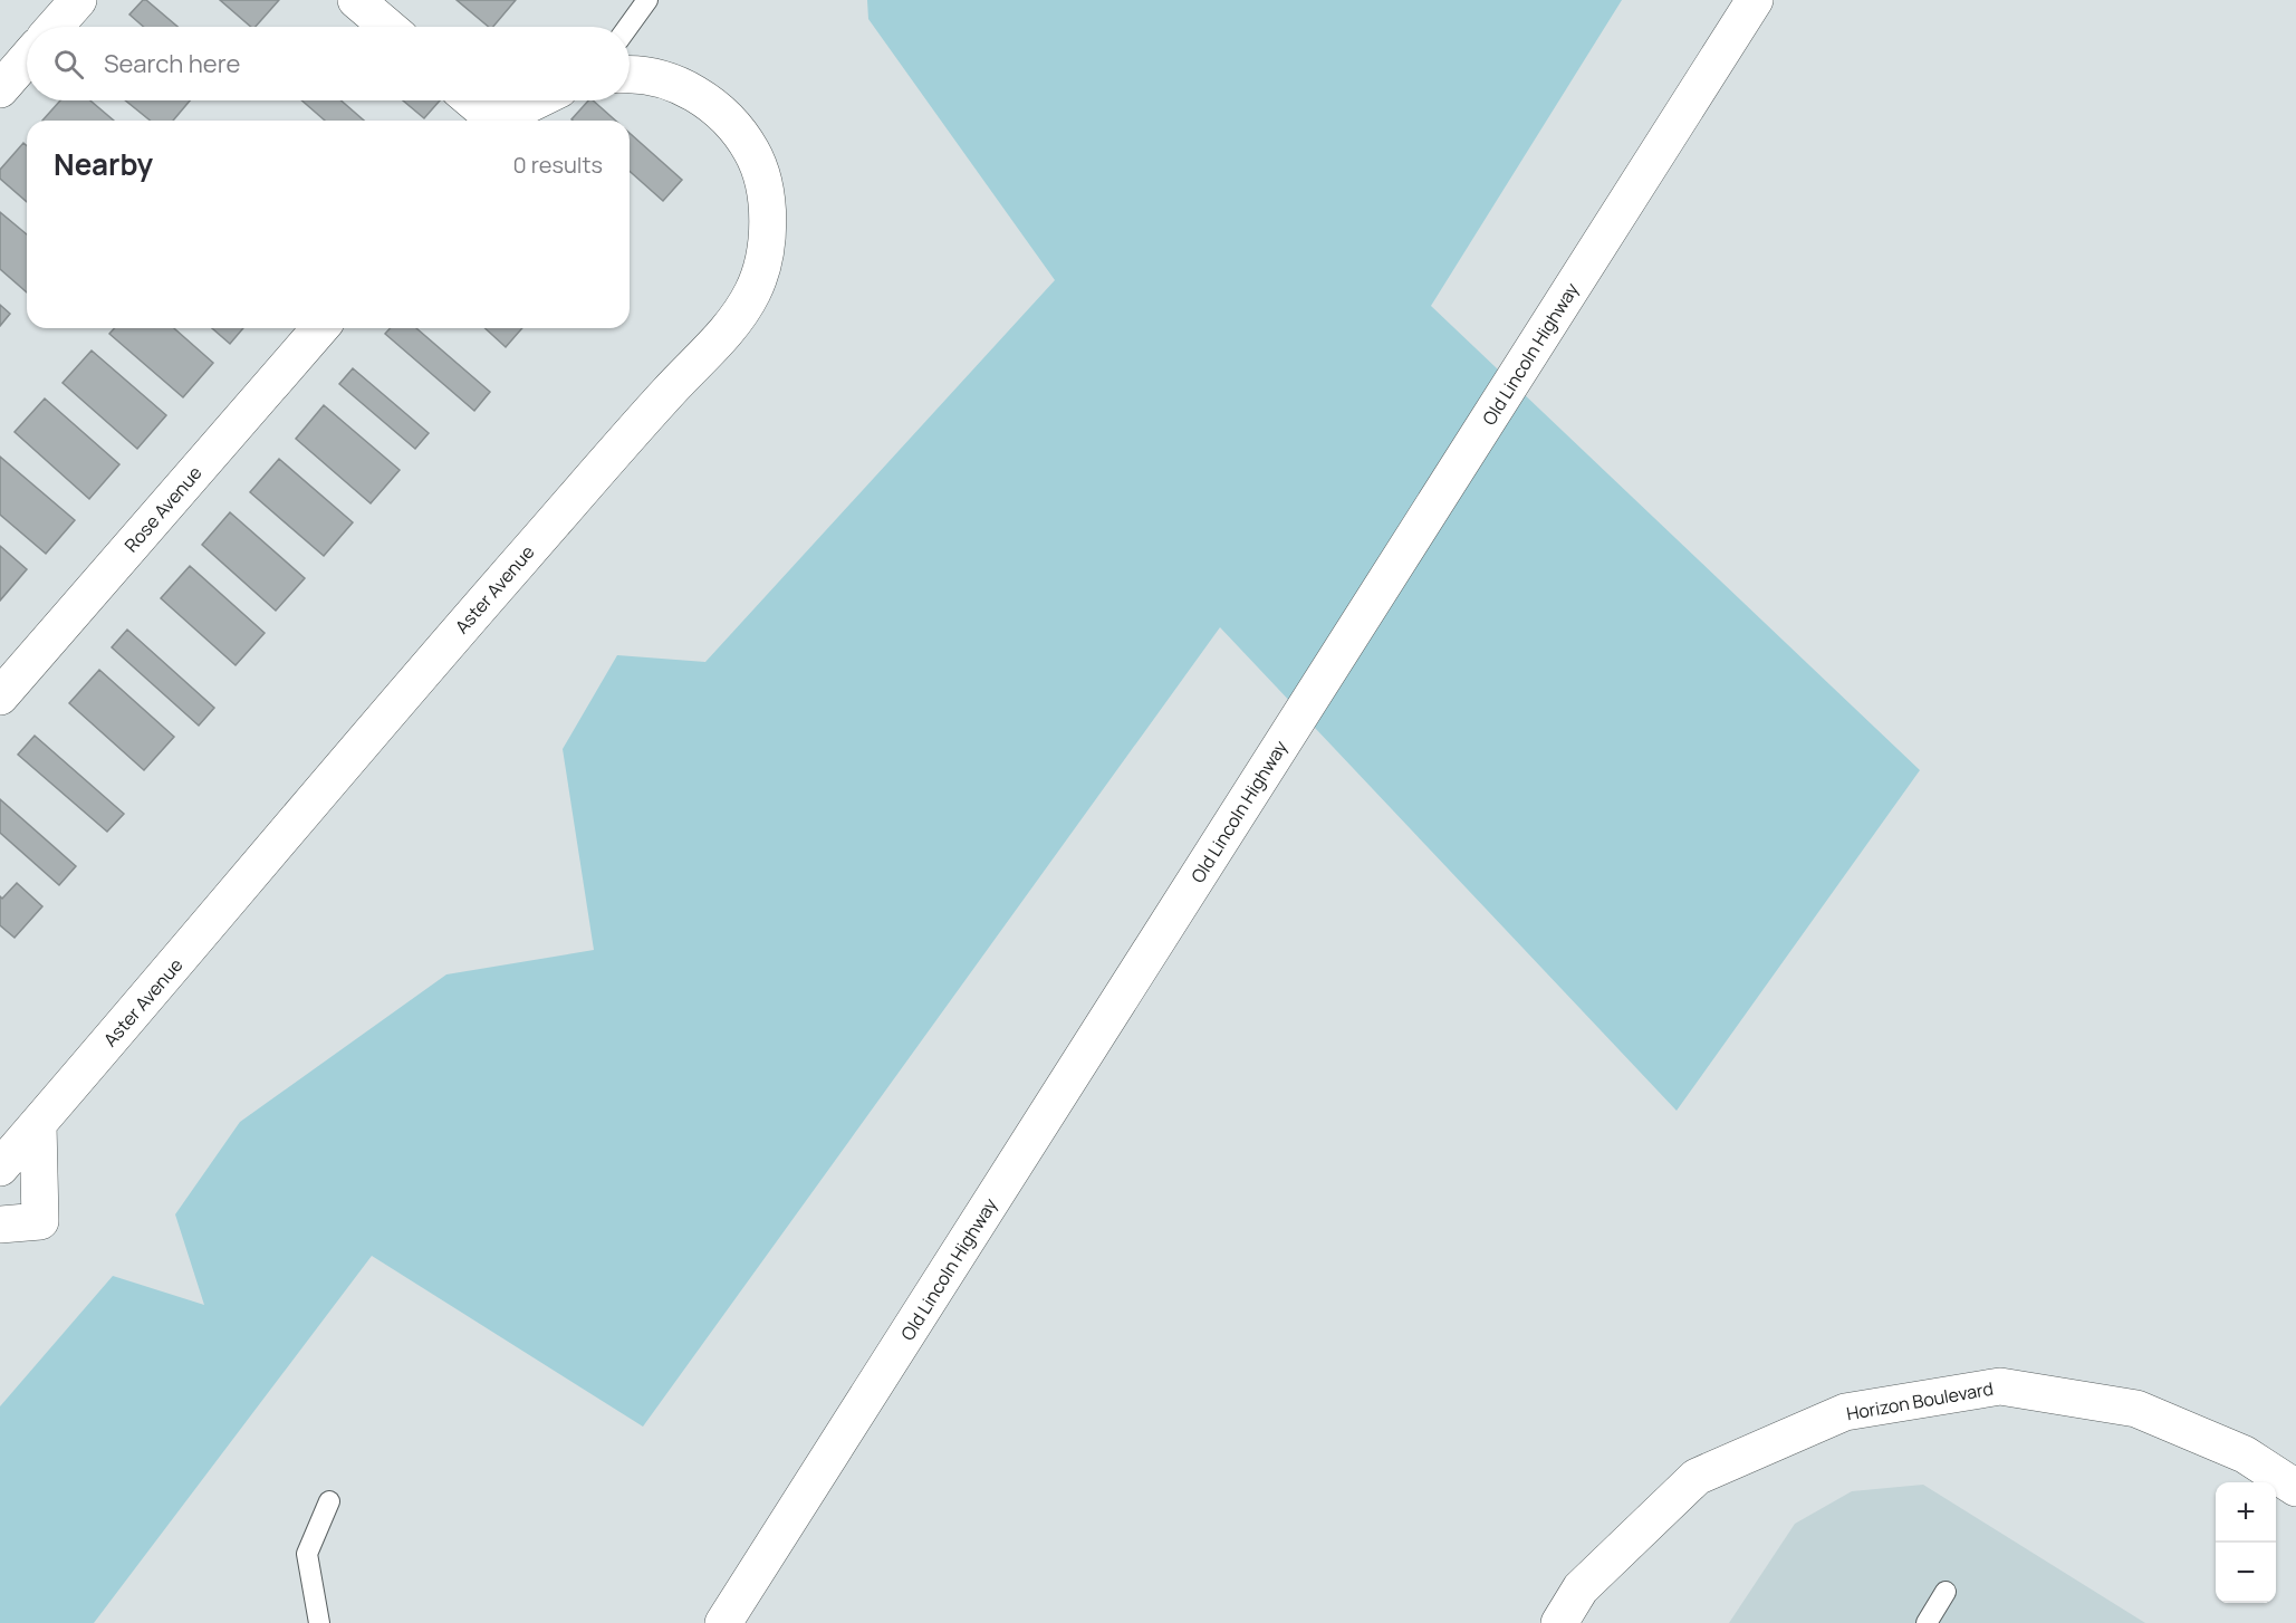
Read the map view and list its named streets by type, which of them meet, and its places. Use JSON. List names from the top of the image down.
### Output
{
  "streets": {
    "street": [
      "Old Lincoln Highway",
      "Rose Avenue",
      "Aster Avenue",
      "Horizon Boulevard"
    ]
  },
  "page": {
    "search": "Search here",
    "heading": ["Nearby", "0 results"],
    "map_buttons": ["+", "−"]
  }
}
